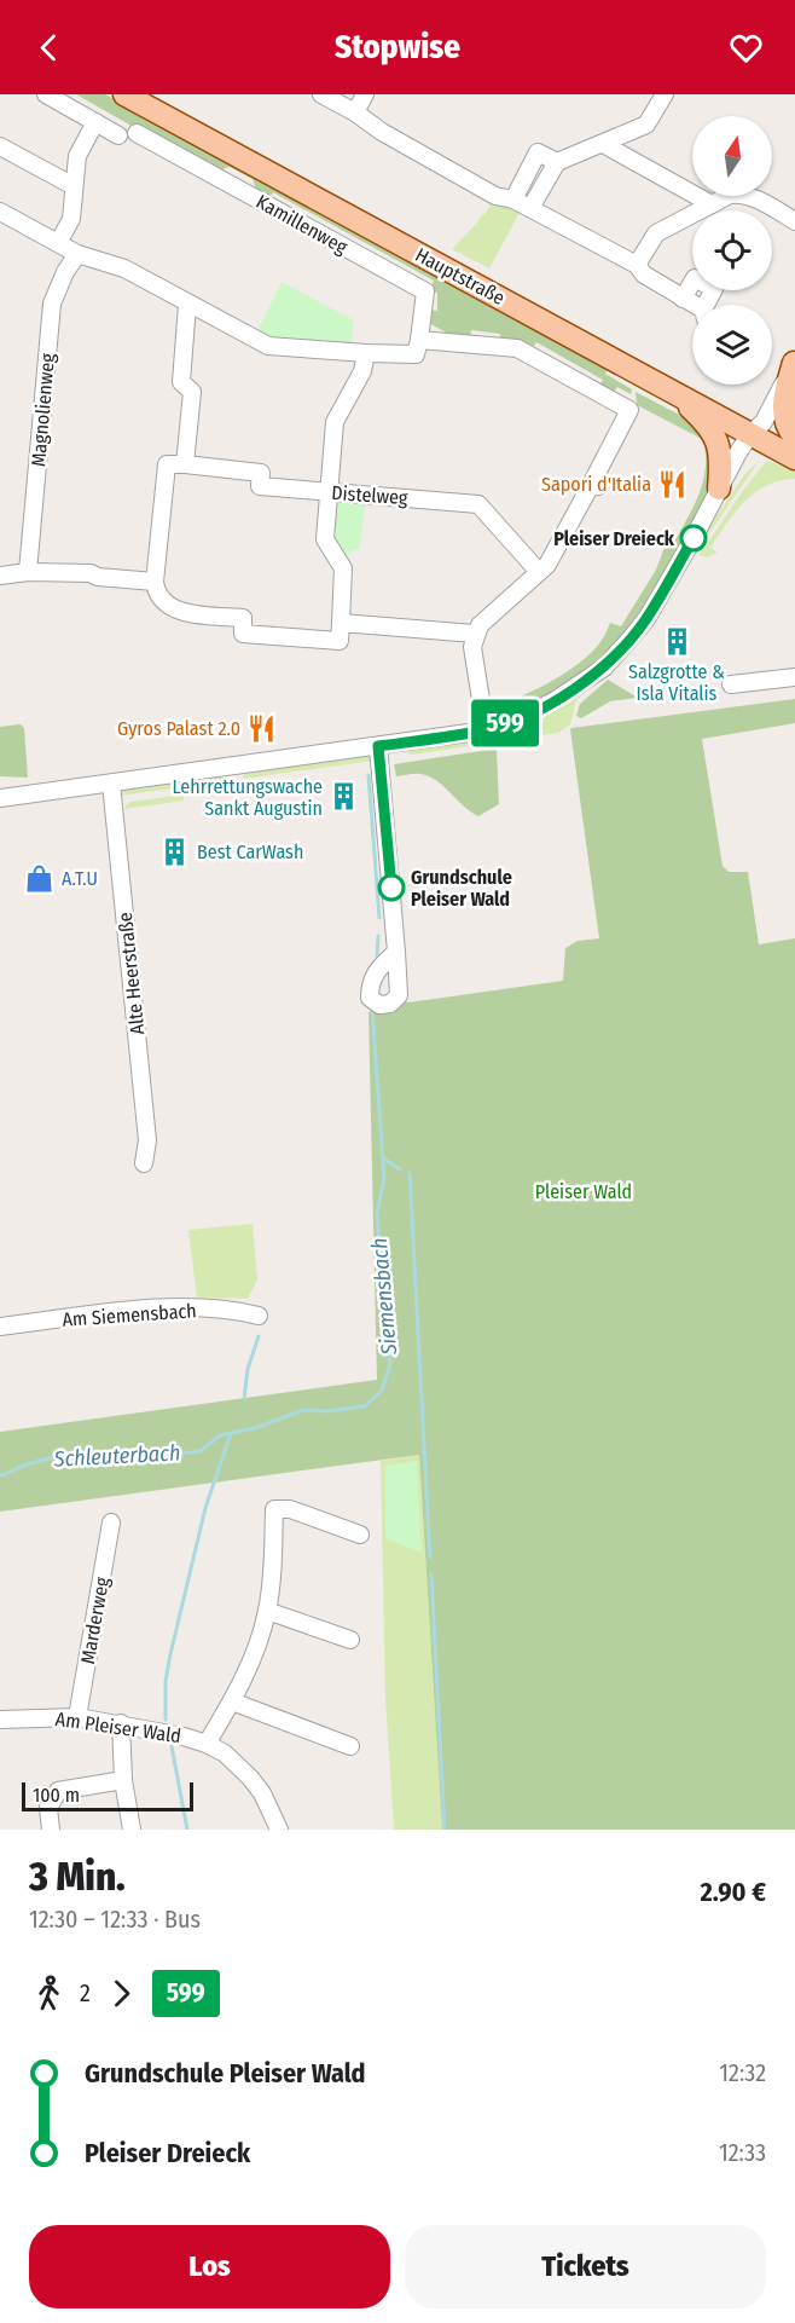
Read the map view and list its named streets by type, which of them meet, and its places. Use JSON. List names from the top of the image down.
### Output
{
  "streets": {
    "main road": ["Hauptstraße"],
    "street": [
      "Kamillenweg",
      "Magnolienweg",
      "Distelweg",
      "Alte Heerstraße",
      "Am Siemensbach",
      "Marderweg",
      "Am Pleiser Wald"
    ]
  },
  "crossings": [
    ["Marderweg", "Am Pleiser Wald"]
  ],
  "water": ["Siemensbach", "Schleuterbach"],
  "parks": ["Pleiser Wald"],
  "places": {
    "restaurant": ["Sapori d'Italia", "Gyros Palast 2.0"],
    "other": ["Pleiser Dreieck", "Grundschule Pleiser Wald"],
    "building": ["Salzgrotte & Isla Vitalis", "Lehrrettungswache Sankt Augustin", "Best CarWash"],
    "shop": ["A.T.U"]
  },
  "lines": ["bus line 599"],
  "scale_bar": "100 m",
  "north": "top",
  "page": {
    "header": "Stopwise",
    "on_map": "599",
    "scale": "100 m",
    "heading": ["3 Min.", "12:30 – 12:33 · Bus", "2.90 €"],
    "legs": ["2", "599"],
    "list": [
      {
        "name": "Grundschule Pleiser Wald",
        "value": "12:32"
      },
      {
        "name": "Pleiser Dreieck",
        "value": "12:33"
      }
    ],
    "buttons": ["Los", "Tickets"]
  }
}
